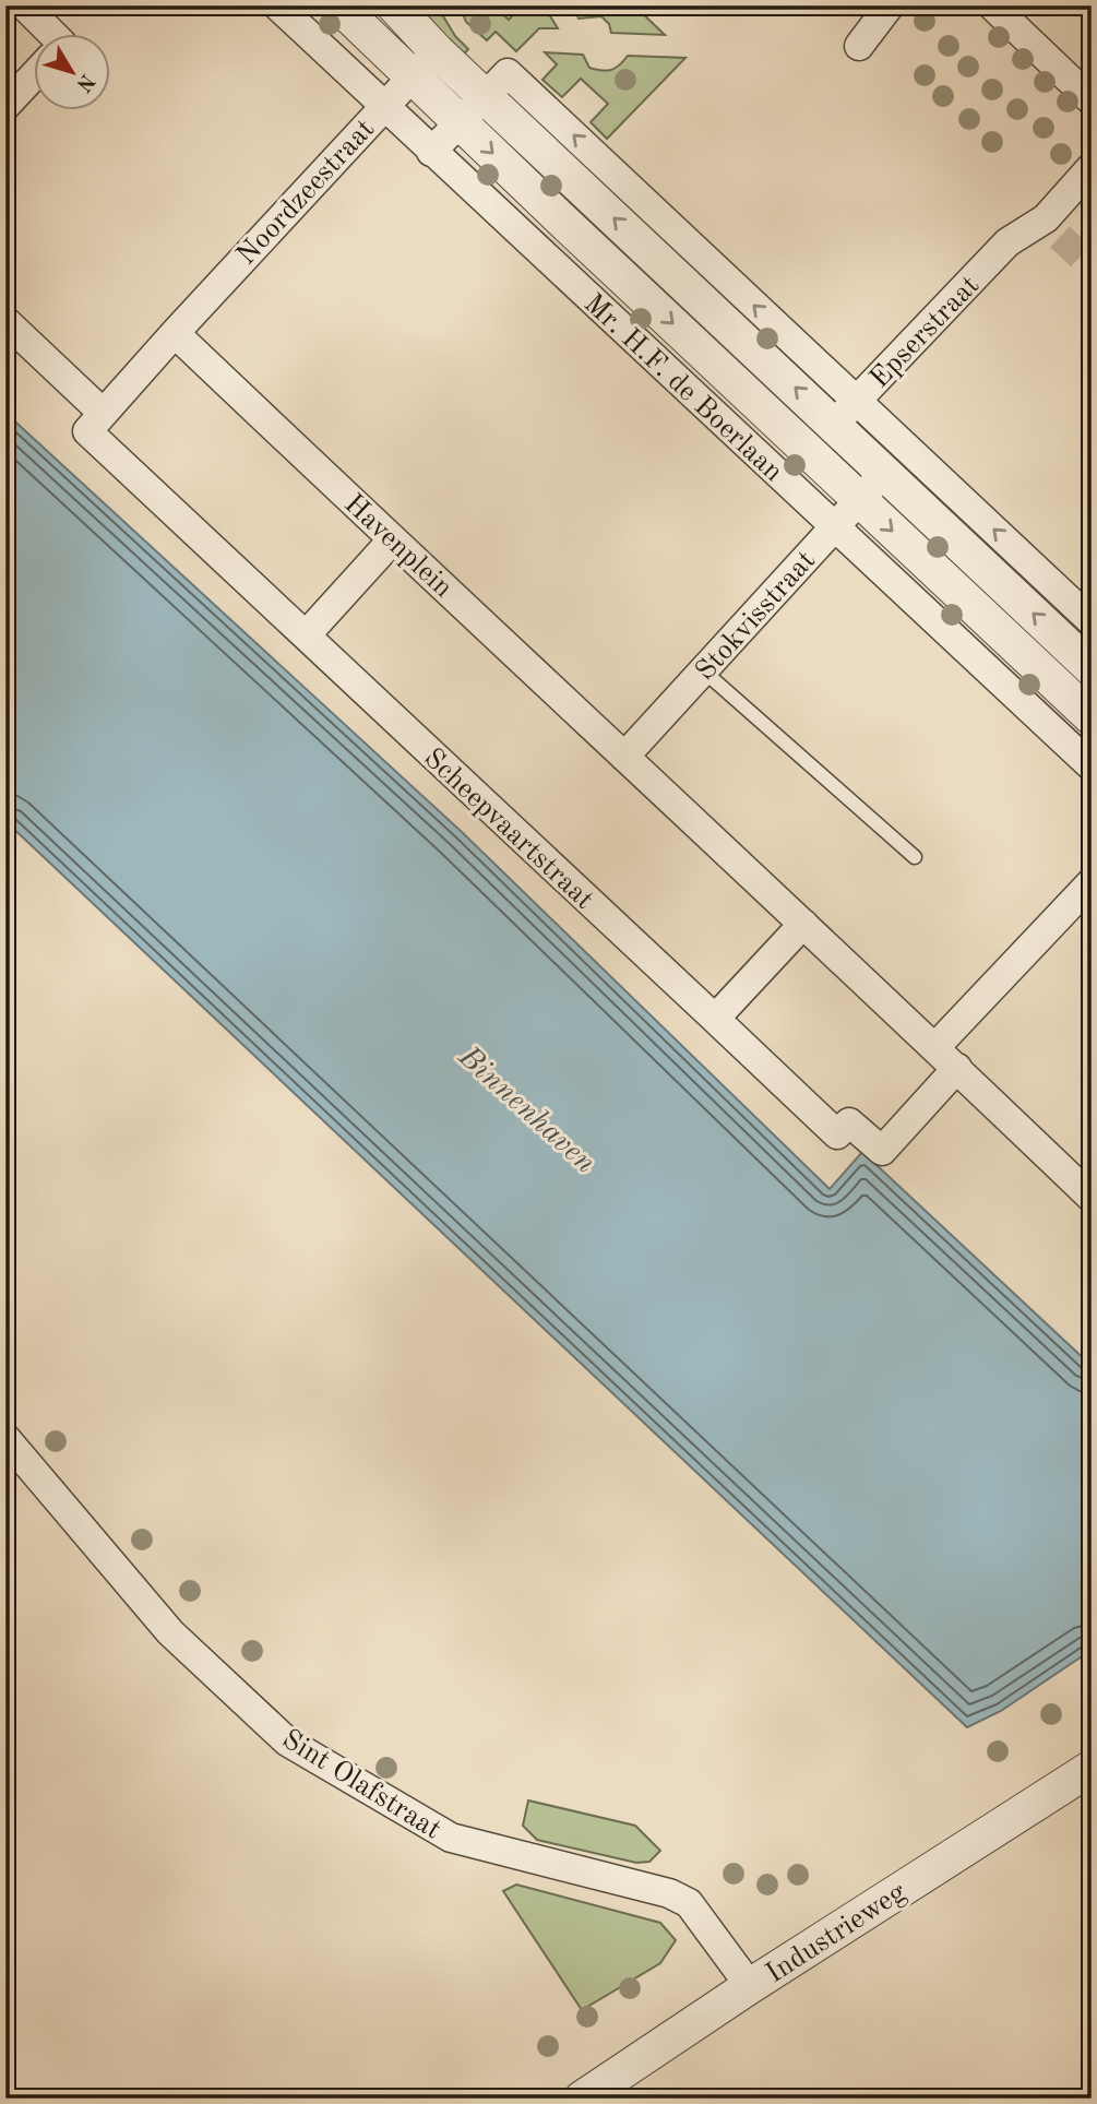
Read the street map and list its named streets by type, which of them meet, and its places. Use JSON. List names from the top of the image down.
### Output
{
  "streets": {
    "street": [
      "Noordzeestraat",
      "Epserstraat",
      "Mr. H.F. de Boerlaan",
      "Havenplein",
      "Stokvisstraat",
      "Scheepvaartstraat",
      "Sint Olafstraat",
      "Industrieweg"
    ]
  },
  "crossings": [
    ["Noordzeestraat", "Mr. H.F. de Boerlaan"],
    ["Noordzeestraat", "Havenplein"],
    ["Epserstraat", "Mr. H.F. de Boerlaan"],
    ["Mr. H.F. de Boerlaan", "Stokvisstraat"],
    ["Havenplein", "Stokvisstraat"],
    ["Sint Olafstraat", "Industrieweg"]
  ],
  "water": ["Binnenhaven"],
  "north": "bottom right"
}
